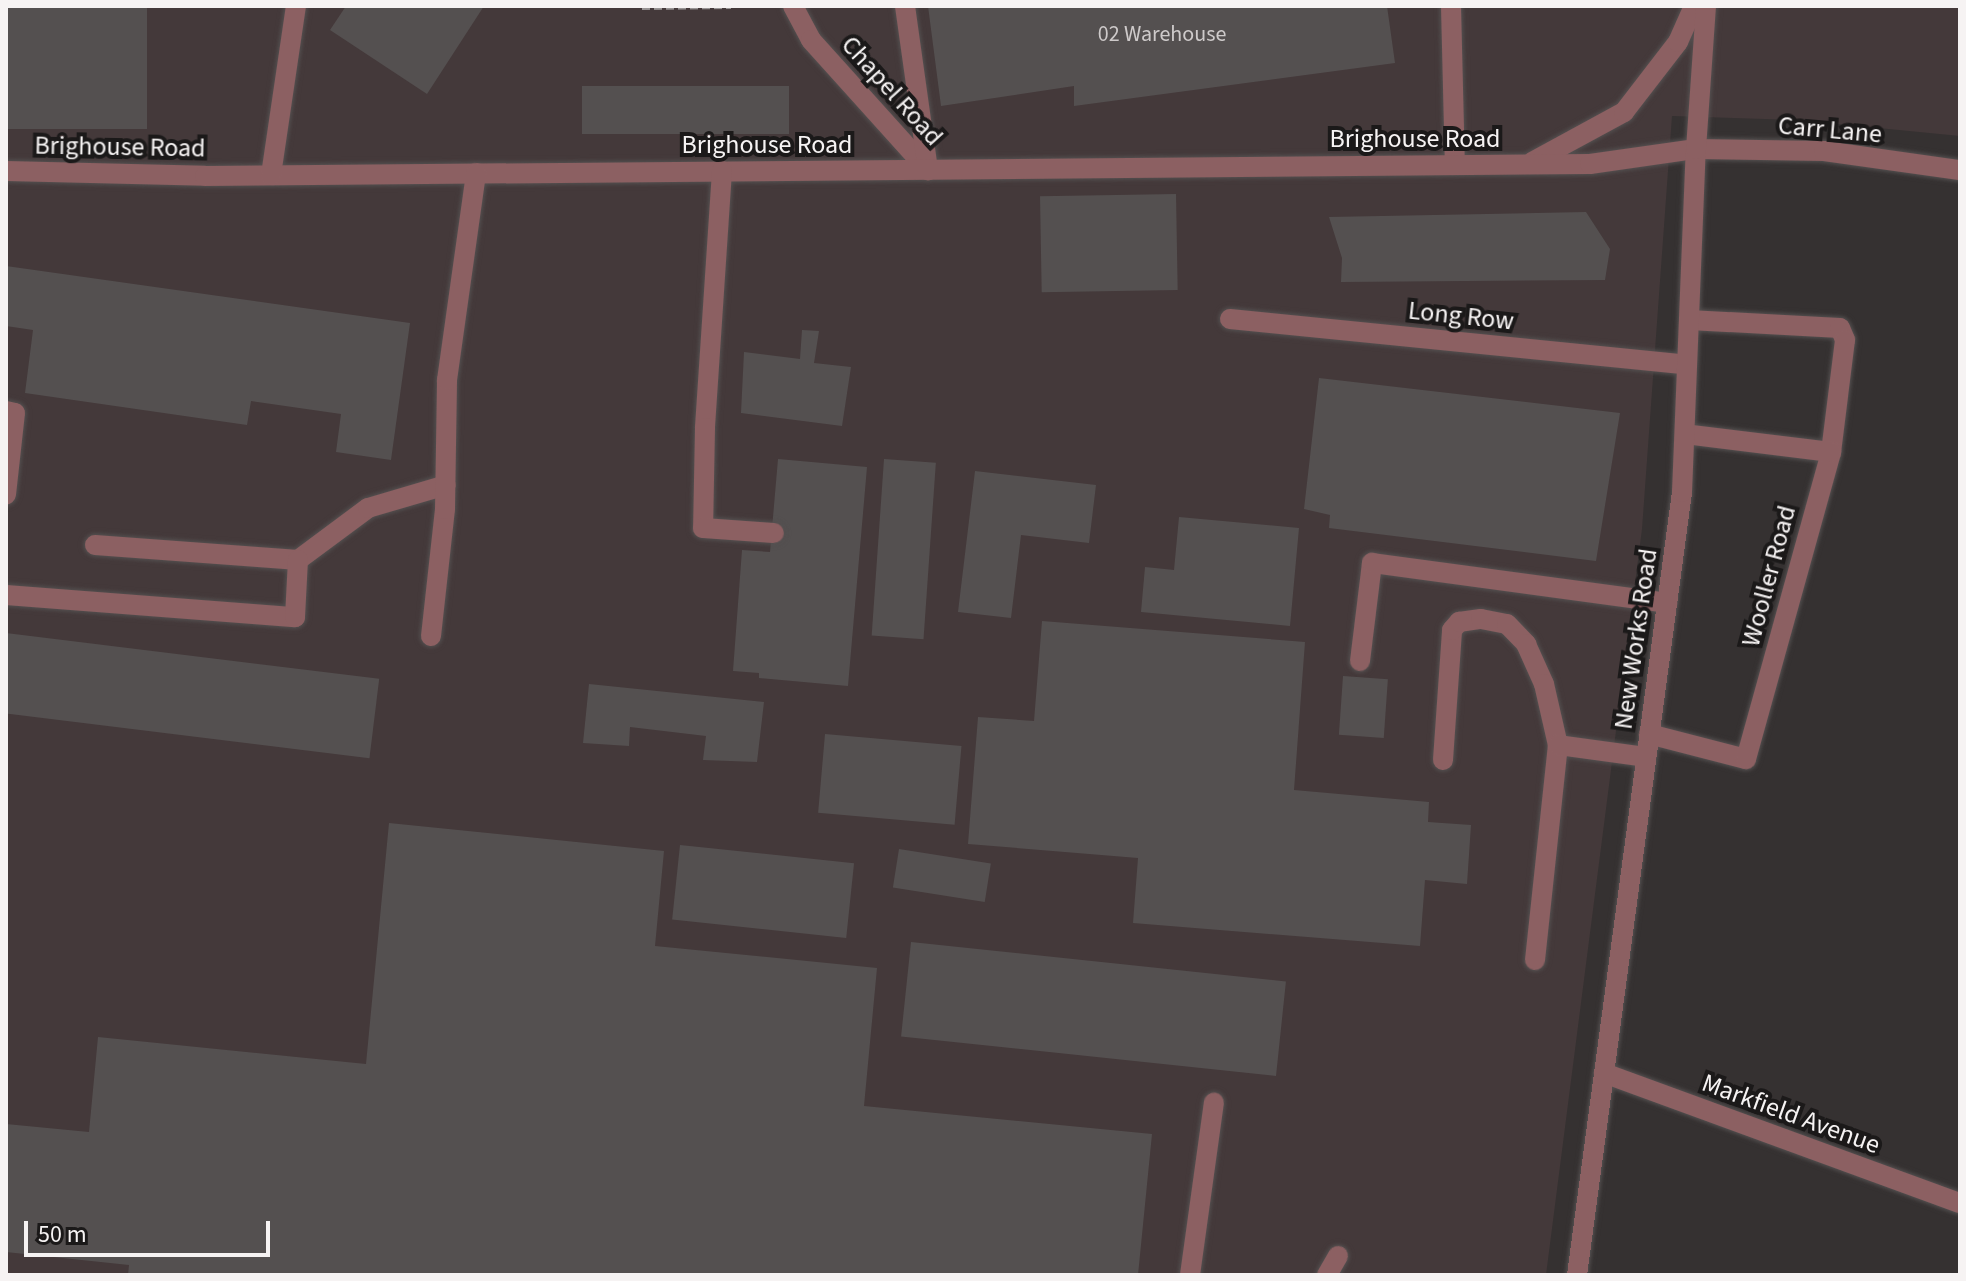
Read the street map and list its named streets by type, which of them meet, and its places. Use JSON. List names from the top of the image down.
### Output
{
  "streets": {
    "street": [
      "Chapel Road",
      "Carr Lane",
      "Brighouse Road",
      "Long Row",
      "Wooller Road",
      "New Works Road",
      "Markfield Avenue"
    ]
  },
  "crossings": [
    ["Chapel Road", "Brighouse Road"],
    ["Carr Lane", "Brighouse Road"],
    ["Carr Lane", "New Works Road"],
    ["Brighouse Road", "New Works Road"],
    ["Long Row", "New Works Road"],
    ["Wooller Road", "New Works Road"],
    ["New Works Road", "Markfield Avenue"]
  ],
  "house_numbers": ["02 Warehouse"],
  "scale_bar": "50 m"
}
